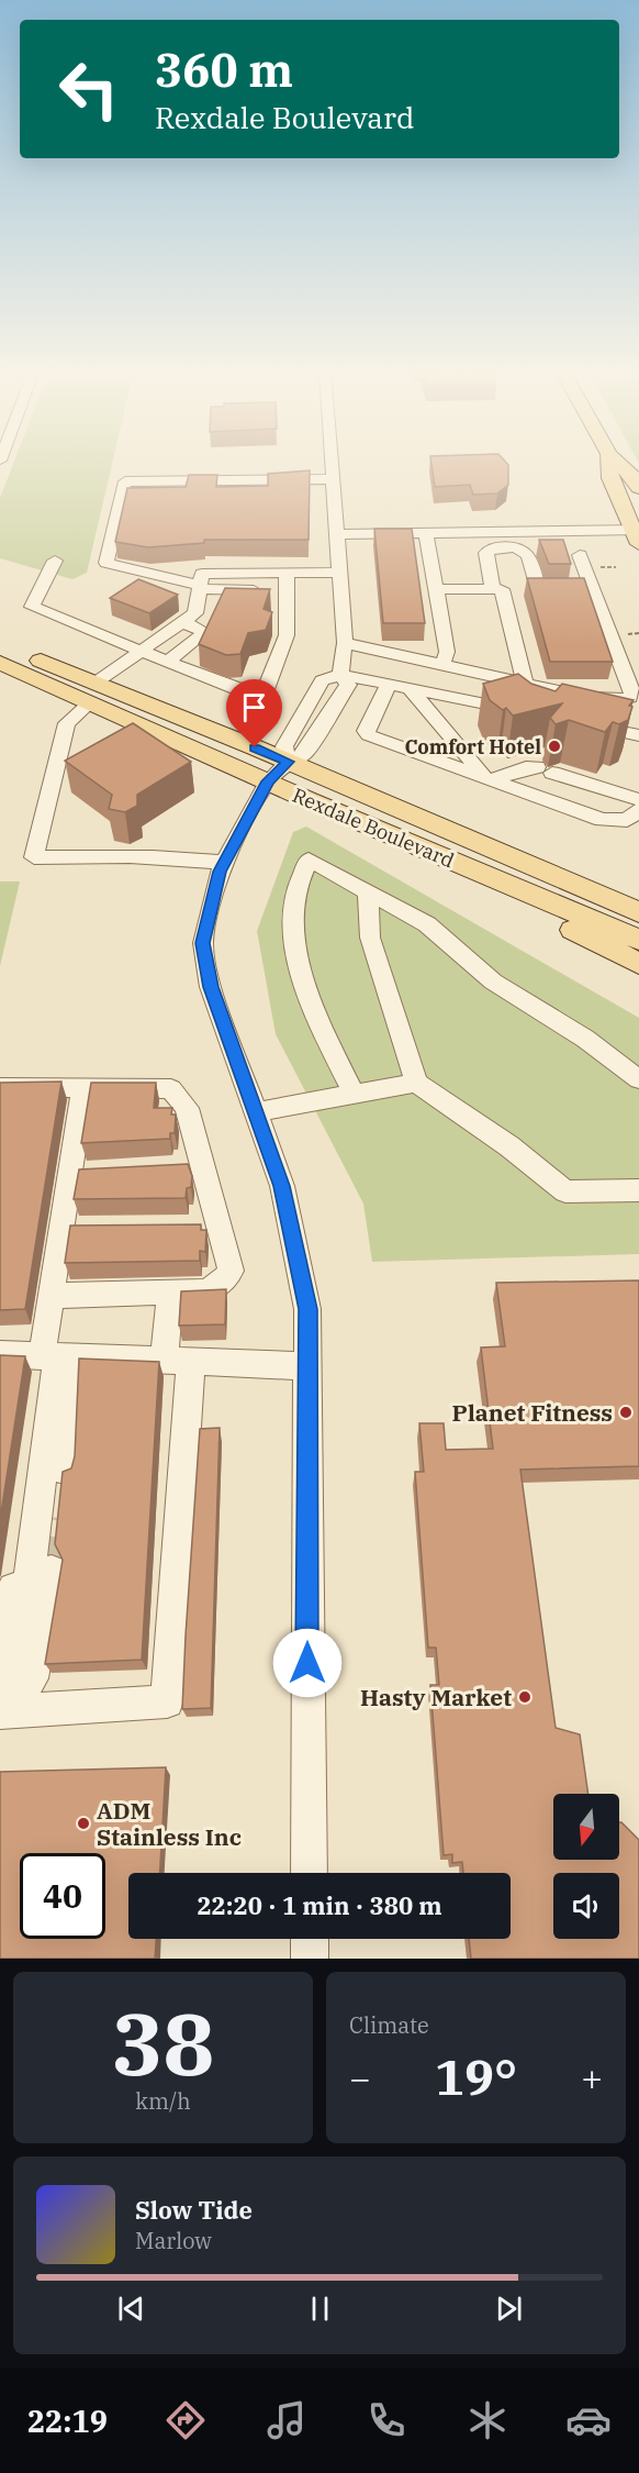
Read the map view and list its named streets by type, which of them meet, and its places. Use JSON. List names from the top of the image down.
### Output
{
  "streets": {
    "main road": ["Rexdale Boulevard"]
  },
  "places": [
    "Comfort Hotel",
    "Planet Fitness",
    "Hasty Market",
    "ADM Stainless Inc"
  ],
  "north": "bottom",
  "page": {
    "turn": ["360 m", "Rexdale Boulevard"],
    "limit": "40",
    "trip": "22:20 · 1 min · 380 m",
    "tile": [
      ["38", "km/h"],
      "Climate"
    ],
    "heat": ["−", "19°", "+"],
    "song": ["Slow Tide", "Marlow"],
    "tabs": "22:19"
  }
}
